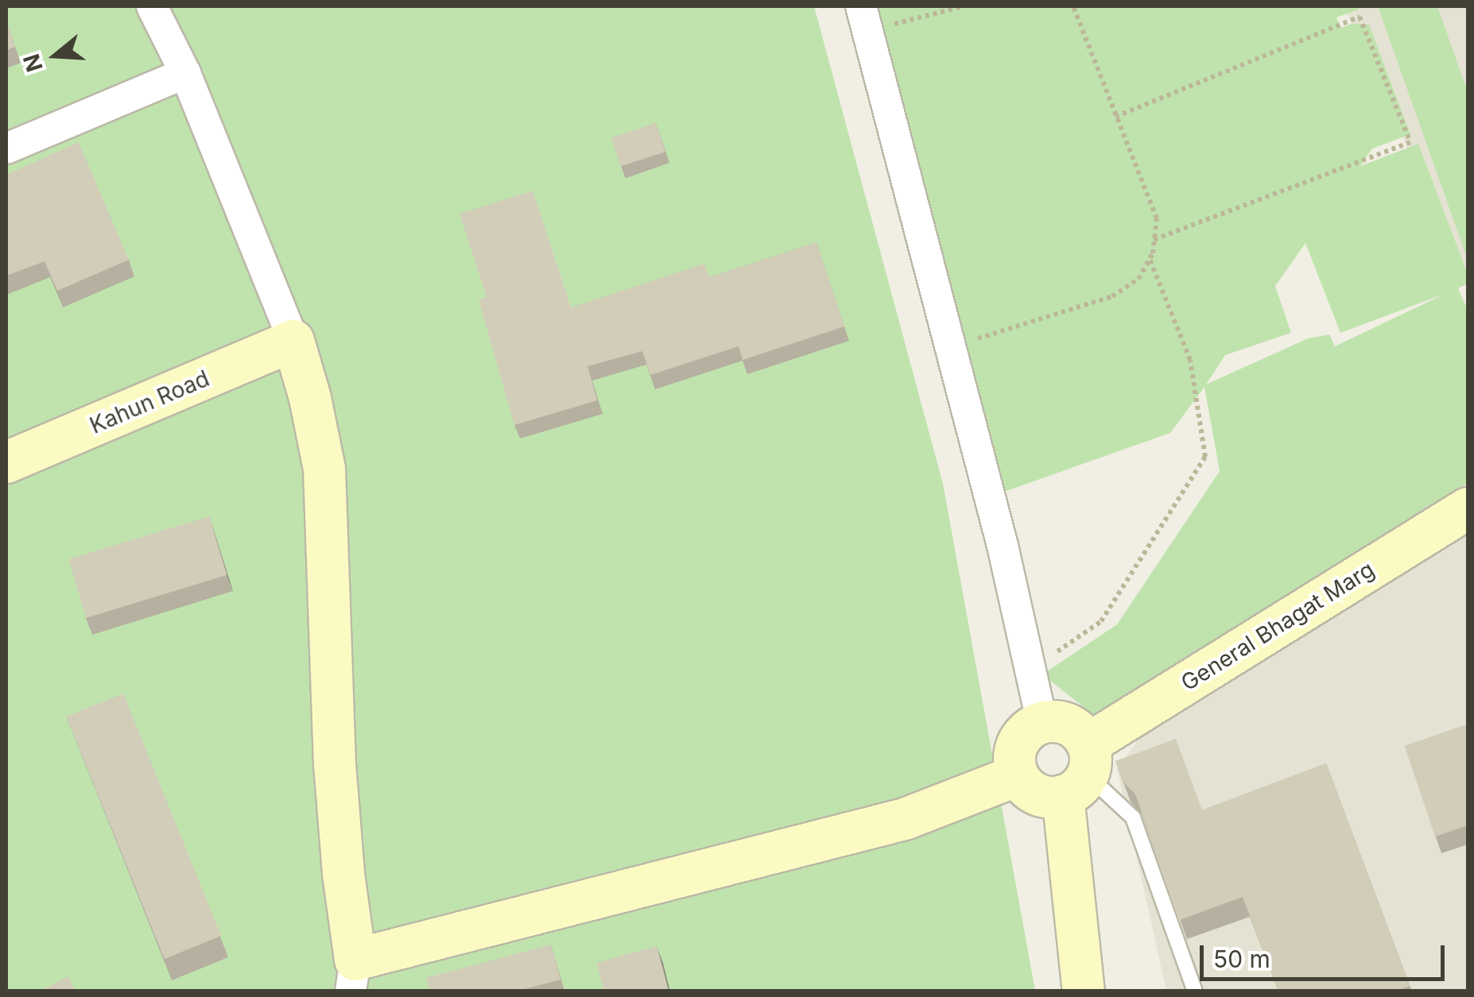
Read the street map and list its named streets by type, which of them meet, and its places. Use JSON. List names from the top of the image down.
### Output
{
  "streets": {
    "street": ["Kahun Road", "General Bhagat Marg"]
  },
  "scale_bar": "50 m",
  "north": "left"
}
